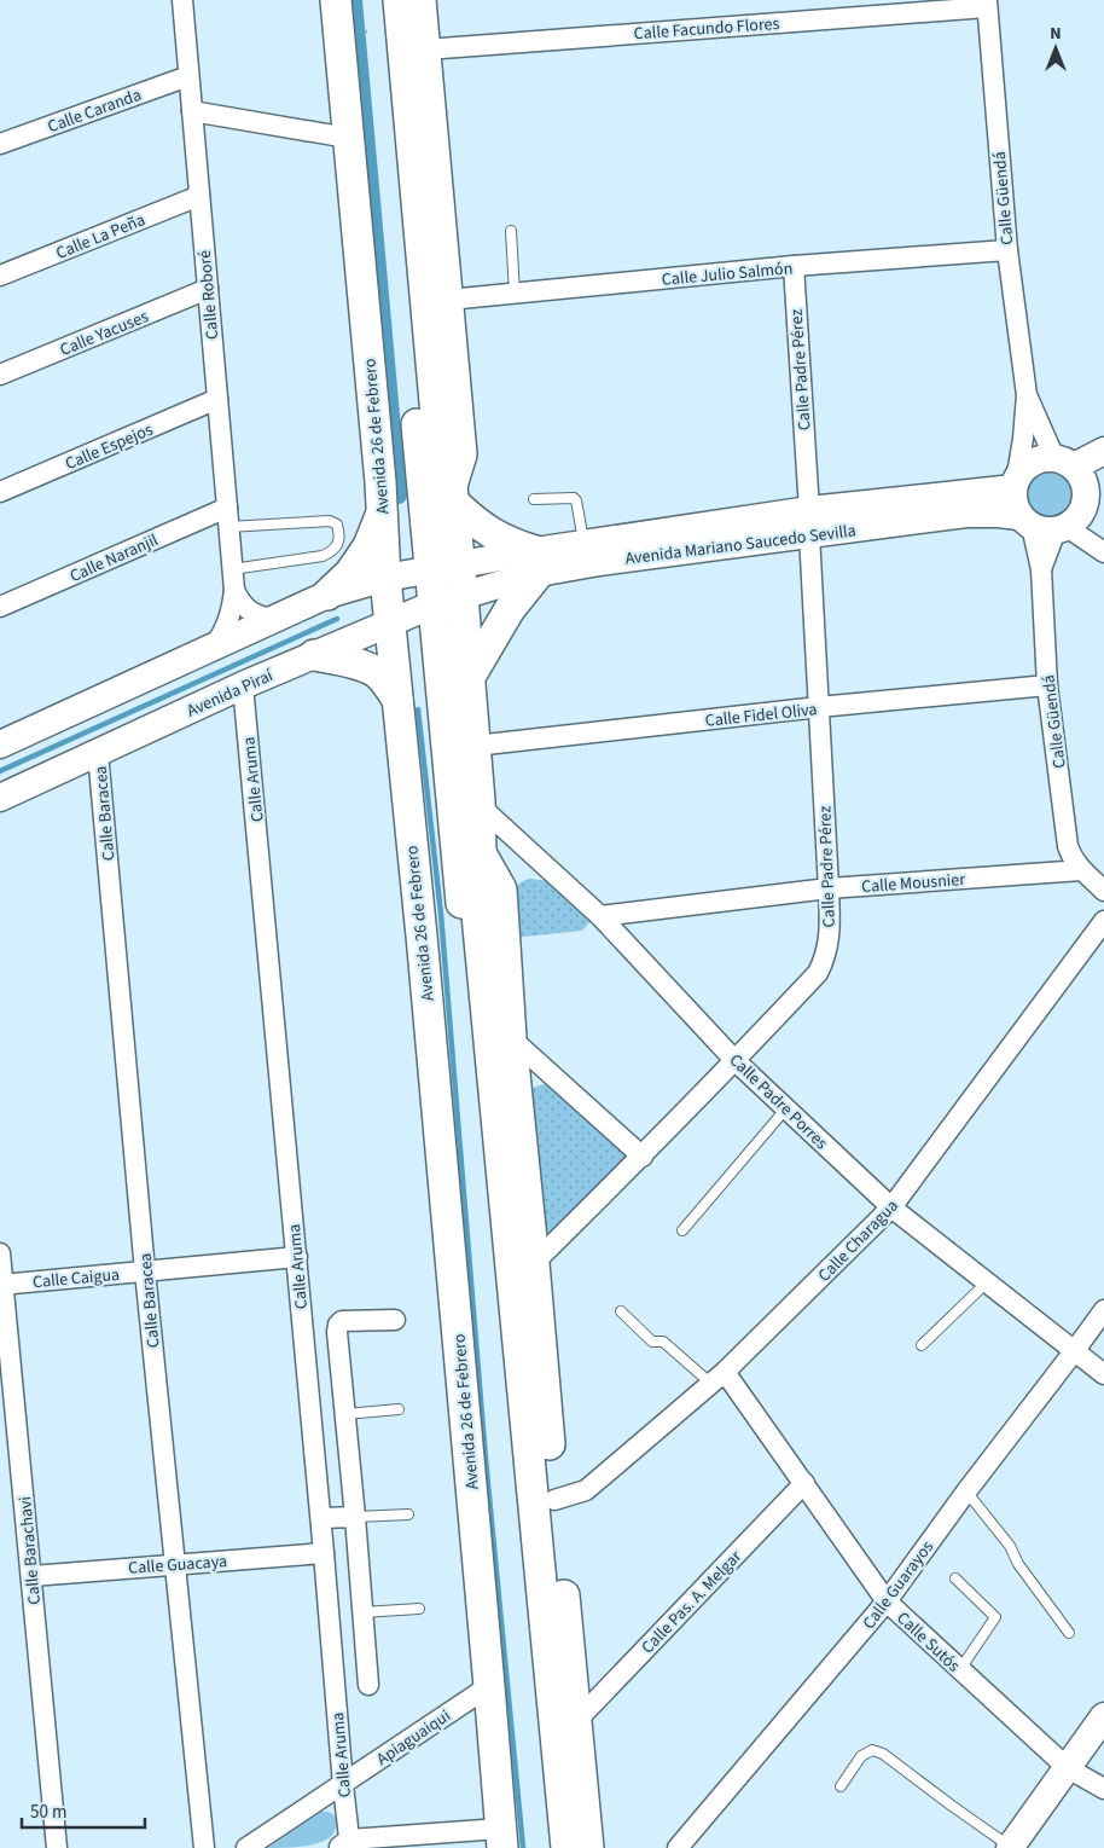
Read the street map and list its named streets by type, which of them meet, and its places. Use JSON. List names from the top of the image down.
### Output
{
  "streets": {
    "main road": ["Avenida 26 de Febrero"],
    "street": [
      "Calle Facundo Flores",
      "Calle Caranda",
      "Calle Güendá",
      "Calle La Peña",
      "Calle Julio Salmón",
      "Calle Roboré",
      "Calle Yacuses",
      "Calle Padre Pérez",
      "Calle Espejos",
      "Avenida Mariano Saucedo Sevilla",
      "Calle Naranjil",
      "Avenida Piraí",
      "Calle Fidel Oliva",
      "Calle Aruma",
      "Calle Baracea",
      "Calle Mousnier",
      "Calle Padre Porres",
      "Calle Charagua",
      "Calle Caigua",
      "Calle Barachavi",
      "Calle Guacaya",
      "Calle Guarayos",
      "Calle Pas. A. Melgar",
      "Calle Sutós",
      "Apiaguaiqui"
    ]
  },
  "crossings": [
    ["Calle Facundo Flores", "Calle Güendá"],
    ["Calle Caranda", "Calle Roboré"],
    ["Calle Güendá", "Calle Julio Salmón"],
    ["Calle Güendá", "Avenida Mariano Saucedo Sevilla"],
    ["Calle Güendá", "Calle Fidel Oliva"],
    ["Calle Güendá", "Calle Mousnier"],
    ["Calle La Peña", "Calle Roboré"],
    ["Calle Julio Salmón", "Calle Padre Pérez"],
    ["Calle Roboré", "Calle Yacuses"],
    ["Calle Roboré", "Calle Espejos"],
    ["Calle Roboré", "Calle Naranjil"],
    ["Calle Padre Pérez", "Avenida Mariano Saucedo Sevilla"],
    ["Calle Padre Pérez", "Calle Fidel Oliva"],
    ["Calle Padre Pérez", "Calle Mousnier"],
    ["Calle Padre Pérez", "Calle Padre Porres"],
    ["Avenida 26 de Febrero", "Avenida Piraí"],
    ["Avenida 26 de Febrero", "Apiaguaiqui"],
    ["Avenida Mariano Saucedo Sevilla", "Avenida Piraí"],
    ["Avenida Piraí", "Calle Aruma"],
    ["Avenida Piraí", "Calle Baracea"],
    ["Calle Aruma", "Calle Caigua"],
    ["Calle Aruma", "Calle Guacaya"],
    ["Calle Aruma", "Apiaguaiqui"],
    ["Calle Baracea", "Calle Caigua"],
    ["Calle Baracea", "Calle Guacaya"],
    ["Calle Mousnier", "Calle Padre Porres"],
    ["Calle Padre Porres", "Calle Charagua"],
    ["Calle Padre Porres", "Calle Guarayos"],
    ["Calle Charagua", "Calle Sutós"],
    ["Calle Caigua", "Calle Barachavi"],
    ["Calle Barachavi", "Calle Guacaya"],
    ["Calle Guarayos", "Calle Sutós"],
    ["Calle Pas. A. Melgar", "Calle Sutós"]
  ],
  "scale_bar": "50 m",
  "north": "top"
}
